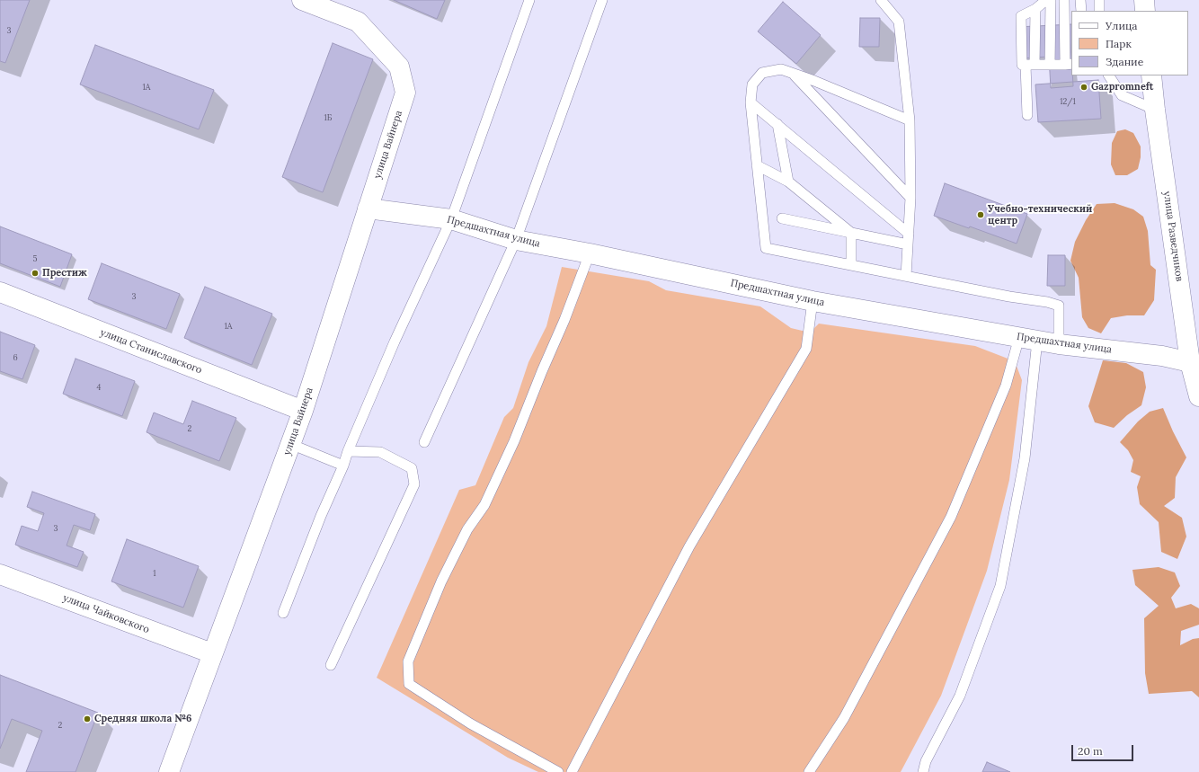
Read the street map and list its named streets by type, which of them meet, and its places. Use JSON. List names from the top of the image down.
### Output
{
  "streets": {
    "street": [
      "улица Вайнера",
      "Предшахтная улица",
      "улица Разведчиков",
      "улица Станиславского",
      "улица Чайковского"
    ]
  },
  "crossings": [
    ["улица Вайнера", "Предшахтная улица"],
    ["улица Вайнера", "улица Станиславского"],
    ["улица Вайнера", "улица Чайковского"],
    ["Предшахтная улица", "улица Разведчиков"]
  ],
  "places": [
    "Gazpromneft",
    "Учебно-технический центр",
    "Престиж",
    "Средняя школа №6"
  ],
  "house_numbers": [
    "3",
    "1А",
    "12/1",
    "1Б",
    "5",
    "3",
    "1А",
    "6",
    "4",
    "2",
    "3",
    "1",
    "2"
  ],
  "legend": ["Улица", "Парк", "Здание"],
  "scale_bar": "20 m"
}
